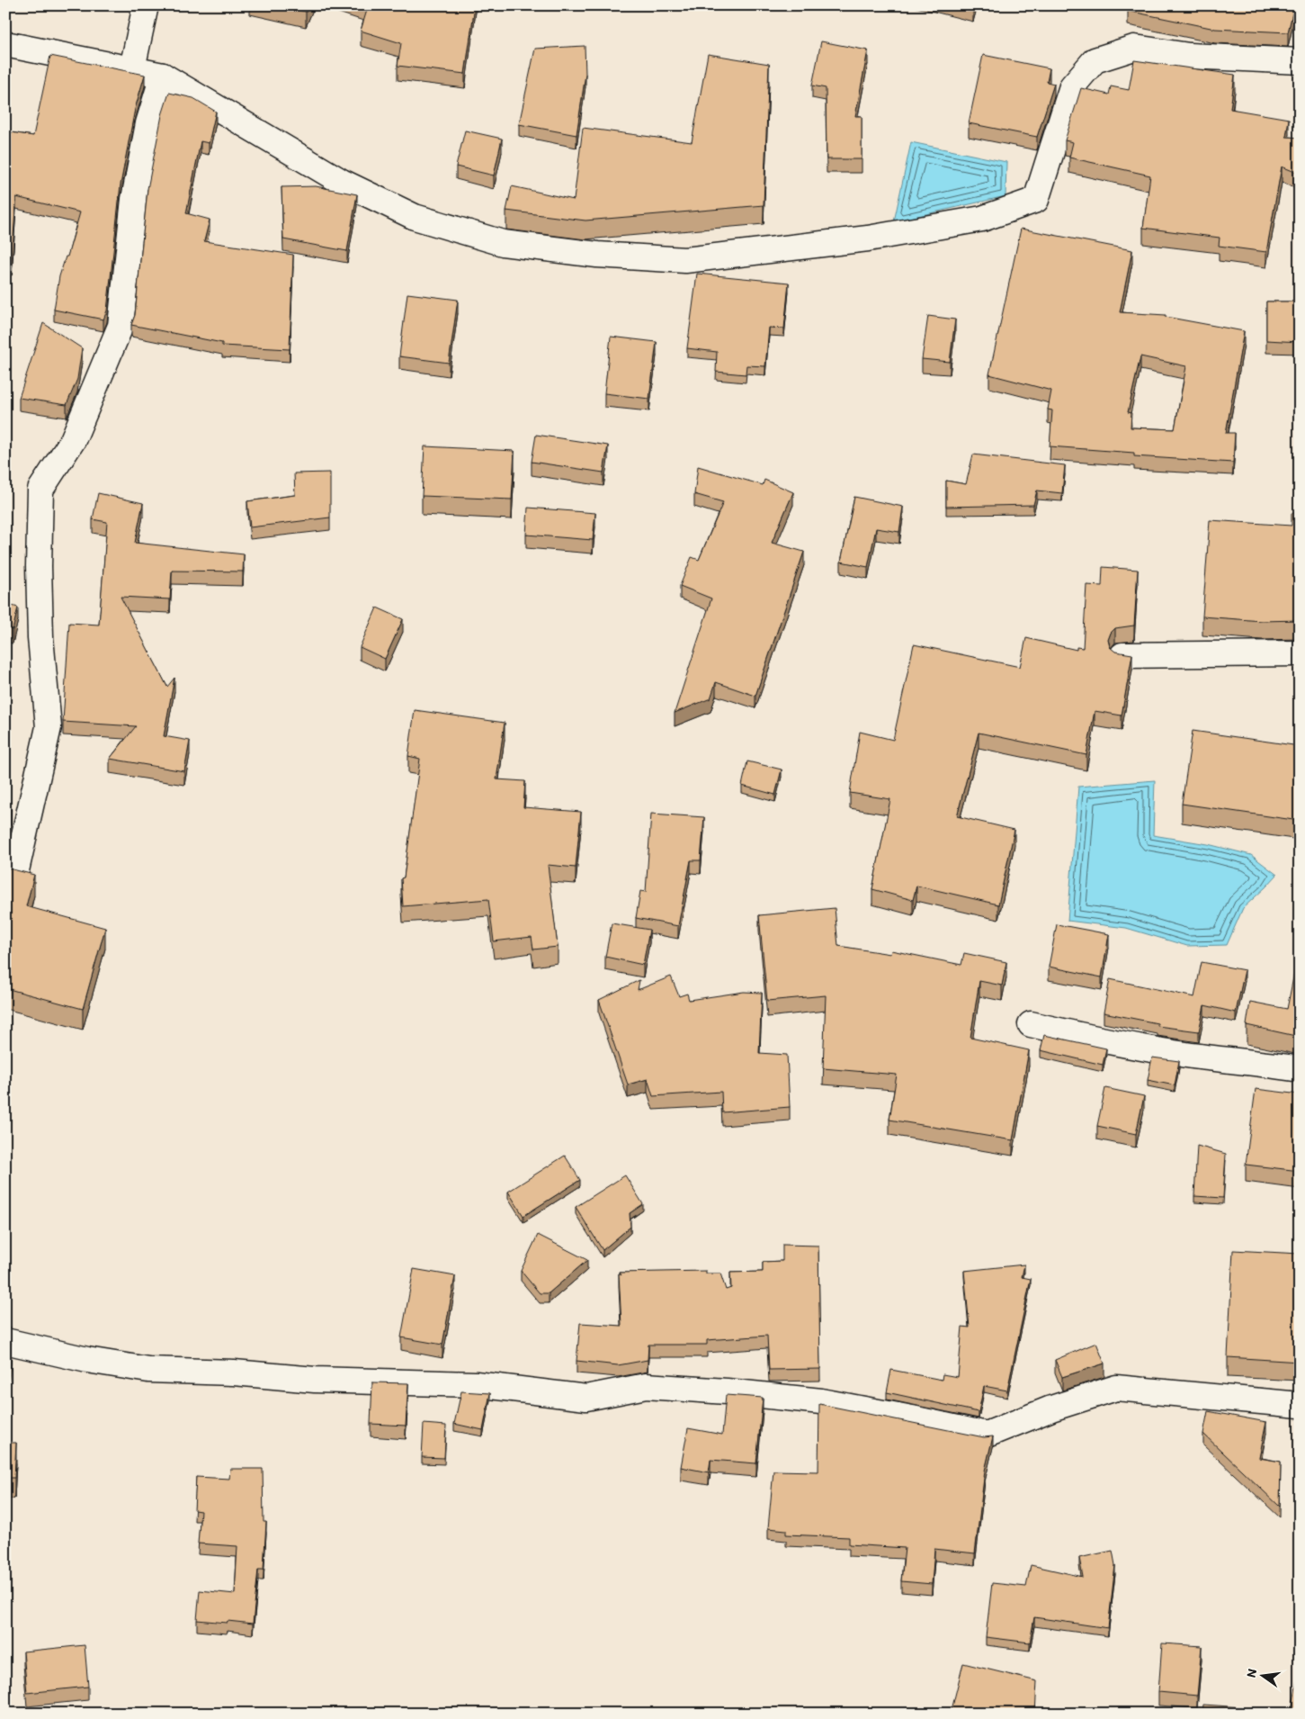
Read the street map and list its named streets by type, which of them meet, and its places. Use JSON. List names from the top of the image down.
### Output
{
  "north": "left"
}
